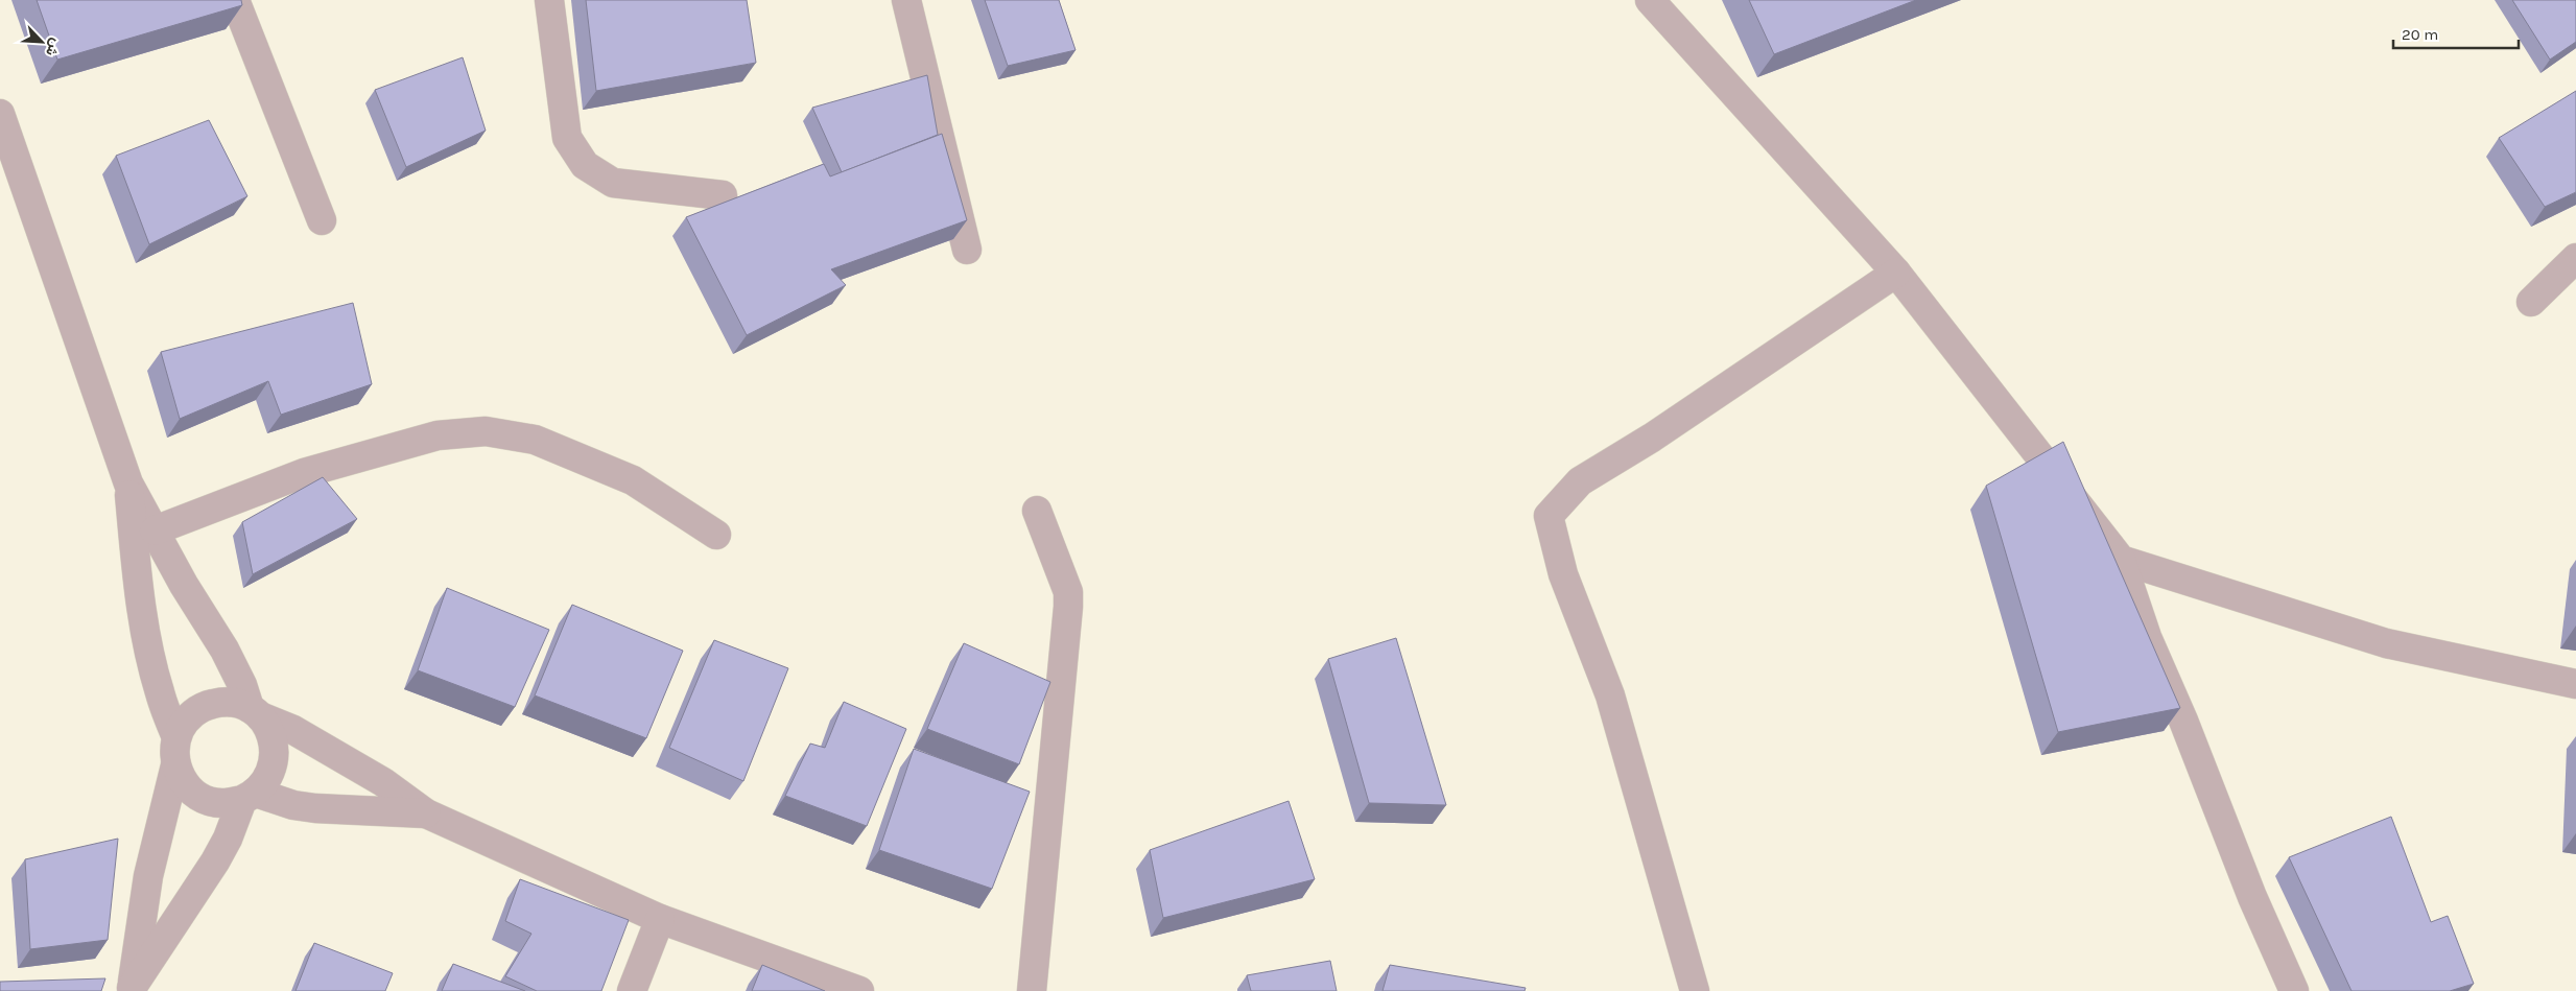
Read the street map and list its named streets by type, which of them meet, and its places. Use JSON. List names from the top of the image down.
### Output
{
  "scale_bar": "20 m",
  "north": "bottom right"
}
